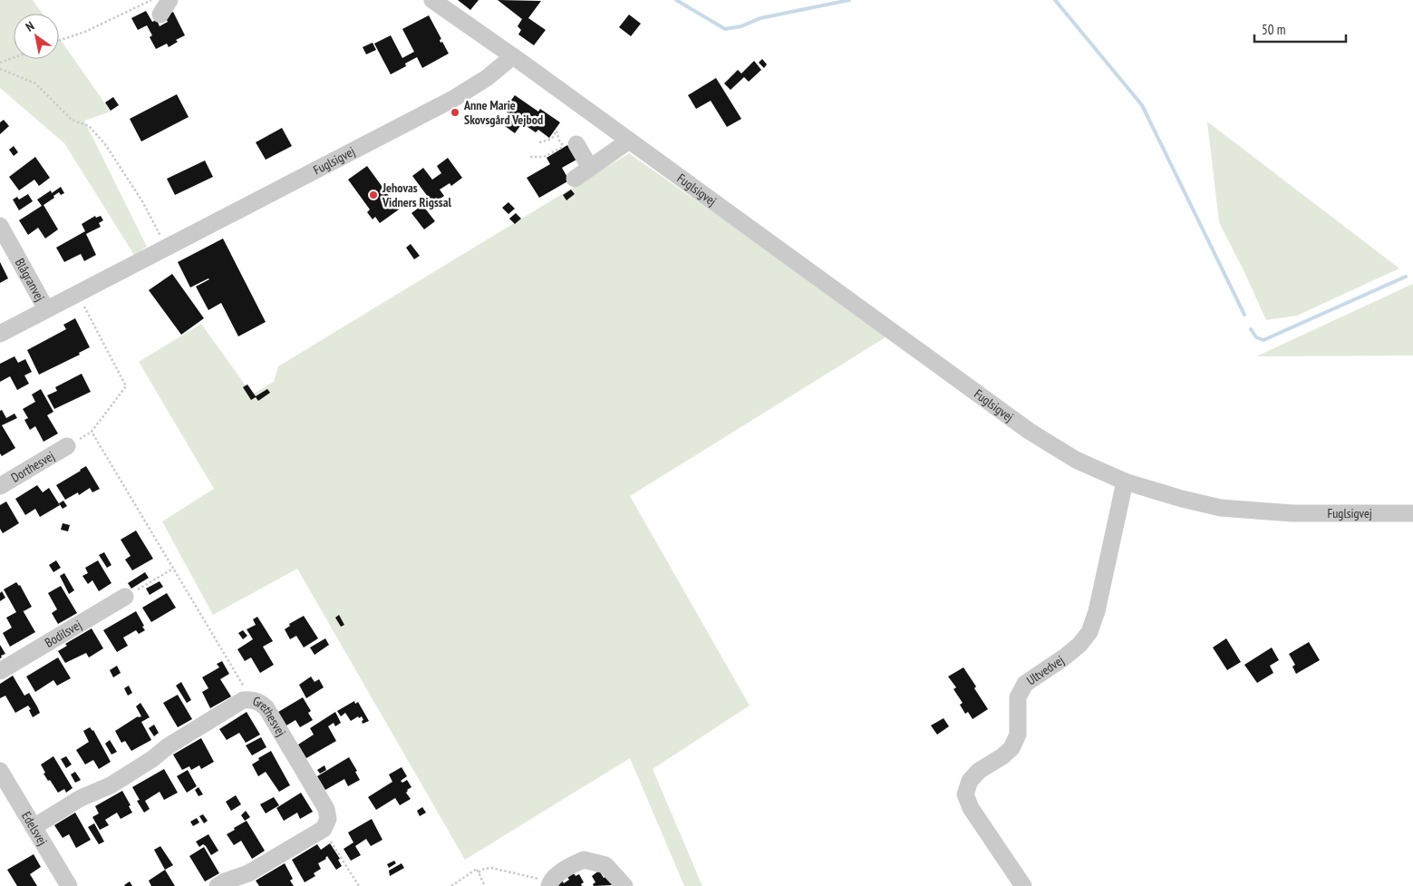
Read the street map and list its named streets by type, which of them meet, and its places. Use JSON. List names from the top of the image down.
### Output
{
  "streets": {
    "street": [
      "Fuglsigvej",
      "Blågranvej",
      "Dorthesvej",
      "Bodilsvej",
      "Ultvedvej",
      "Grethesvej",
      "Edelsvej"
    ]
  },
  "crossings": [
    ["Fuglsigvej", "Blågranvej"],
    ["Fuglsigvej", "Ultvedvej"],
    ["Grethesvej", "Edelsvej"]
  ],
  "places": ["Anne Marie Skovsgård Vejbod", "Jehovas Vidners Rigssal"],
  "scale_bar": "50 m",
  "north": "top left"
}
